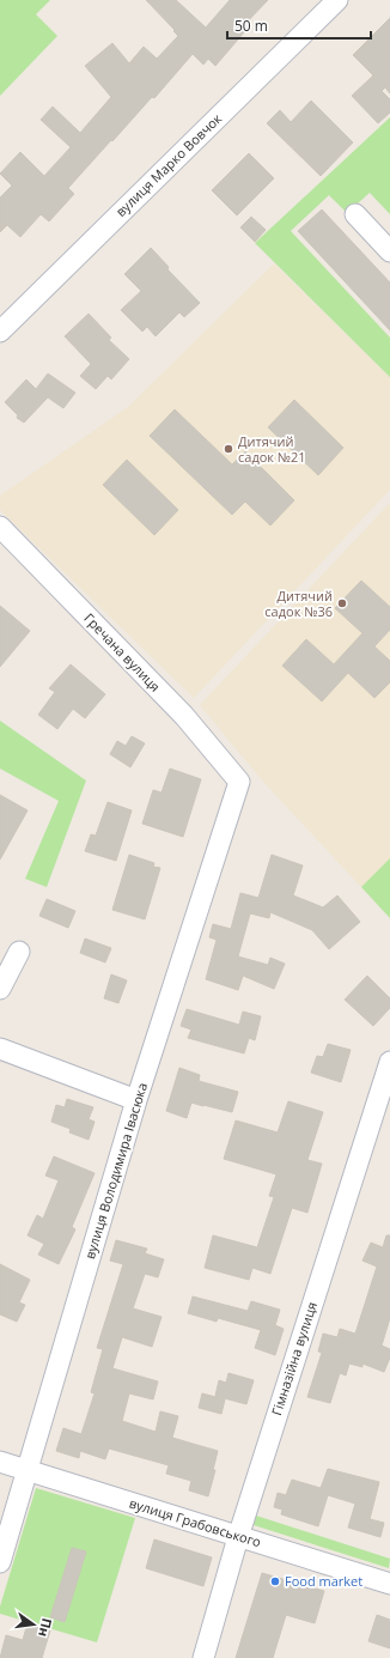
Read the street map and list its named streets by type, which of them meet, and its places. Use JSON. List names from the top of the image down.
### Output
{
  "streets": {
    "street": [
      "вулиця Марко Вовчок",
      "Гречана вулиця",
      "вулиця Володимира Івасюка",
      "Гімназійна вулиця",
      "вулиця Грабовського"
    ]
  },
  "crossings": [
    ["Гречана вулиця", "вулиця Володимира Івасюка"],
    ["вулиця Володимира Івасюка", "вулиця Грабовського"],
    ["Гімназійна вулиця", "вулиця Грабовського"]
  ],
  "places": ["Дитячий садок №21", "Дитячий садок №36", "Food market"],
  "scale_bar": "50 m",
  "north": "right"
}
